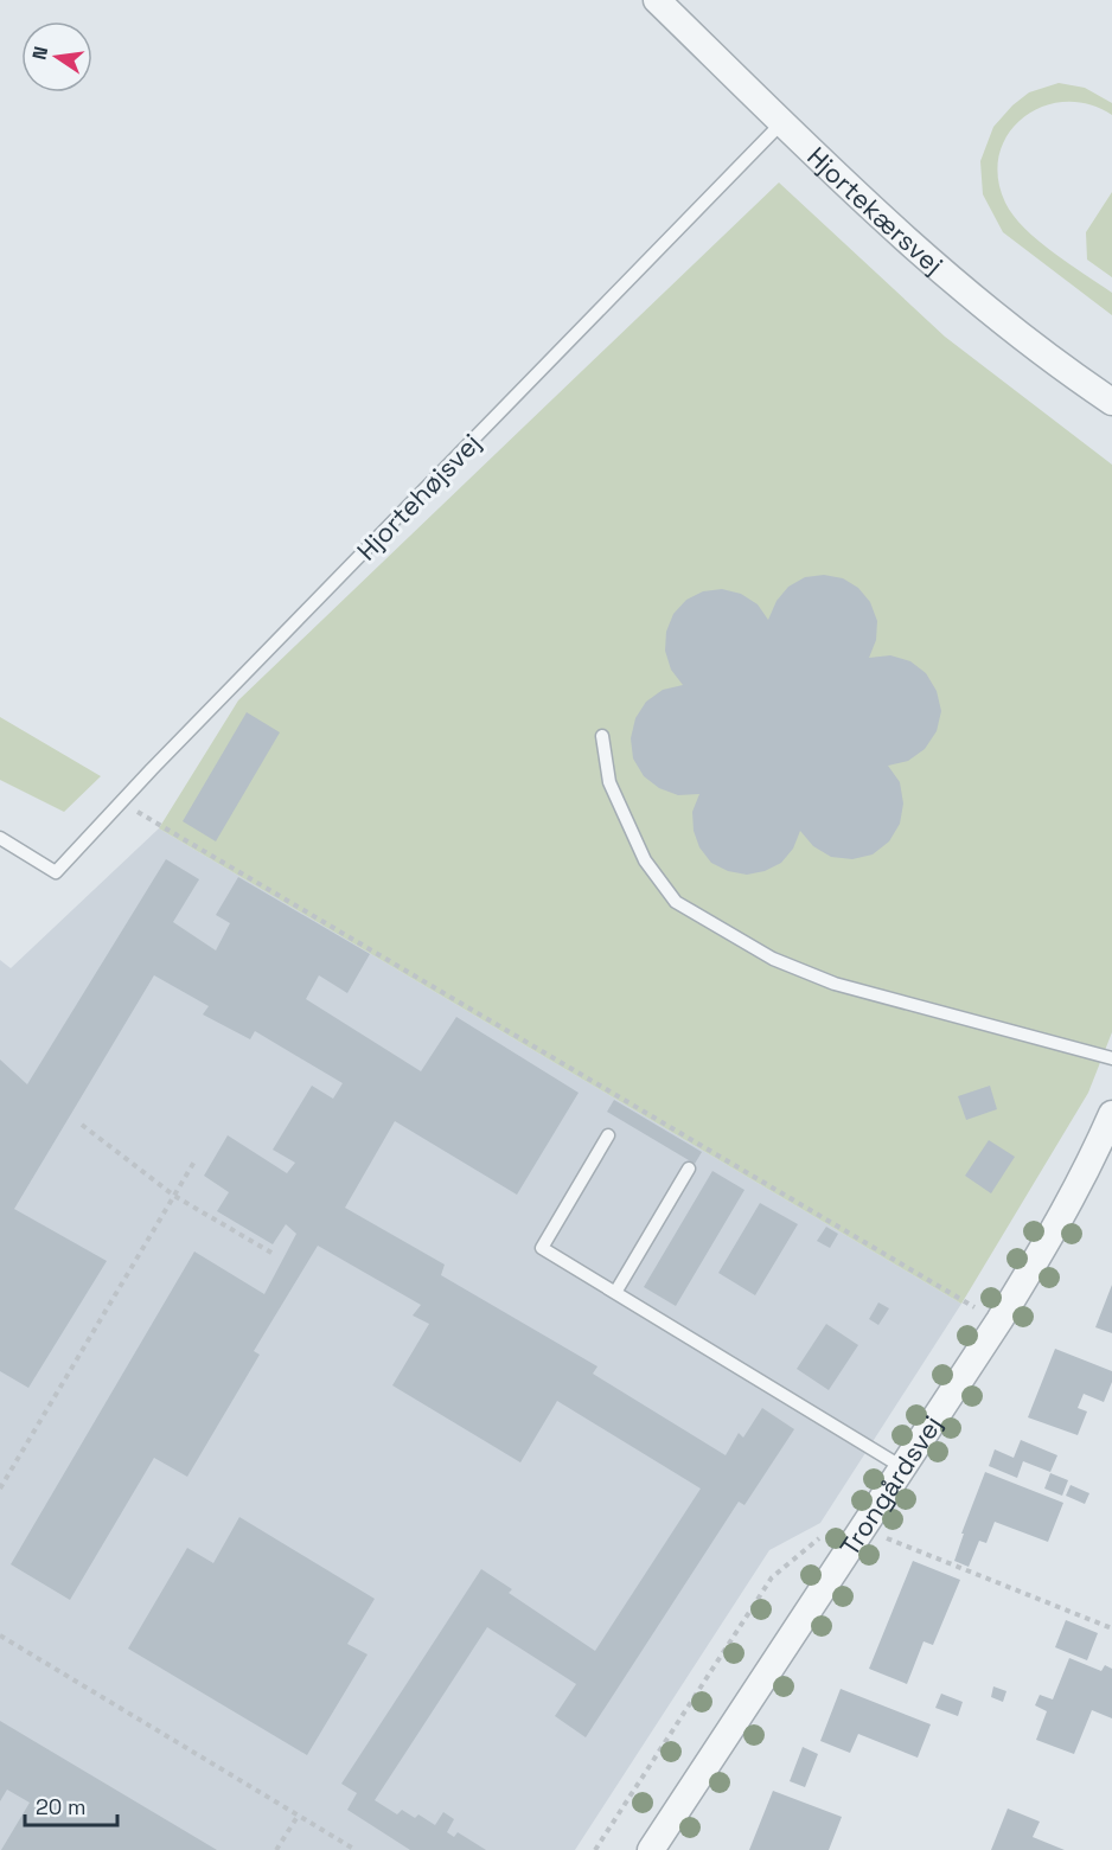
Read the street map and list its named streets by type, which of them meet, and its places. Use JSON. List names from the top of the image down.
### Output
{
  "streets": {
    "street": ["Hjortekærsvej", "Trongårdsvej"],
    "lane": ["Hjortehøjsvej"]
  },
  "crossings": [
    ["Hjortekærsvej", "Hjortehøjsvej"]
  ],
  "scale_bar": "20 m",
  "north": "left"
}
